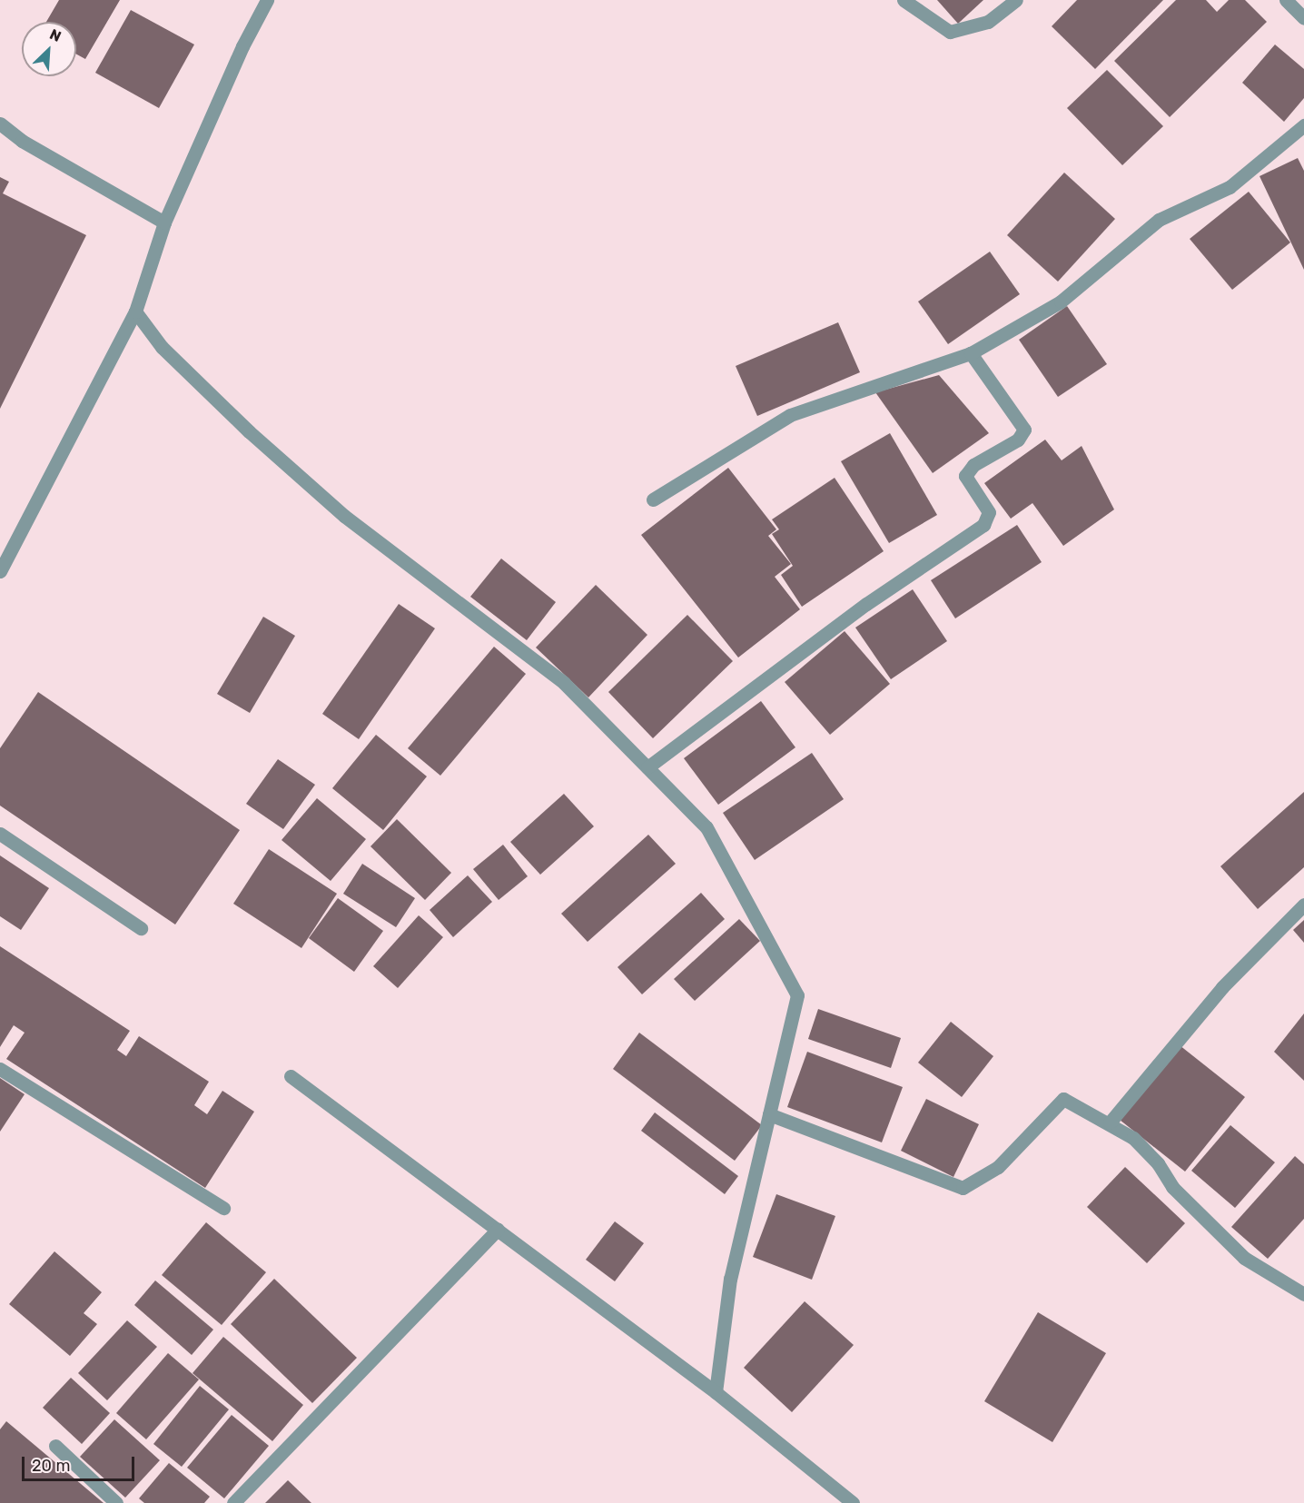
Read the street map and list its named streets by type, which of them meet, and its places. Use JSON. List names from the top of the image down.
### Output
{
  "scale_bar": "20 m",
  "north": "top right"
}
